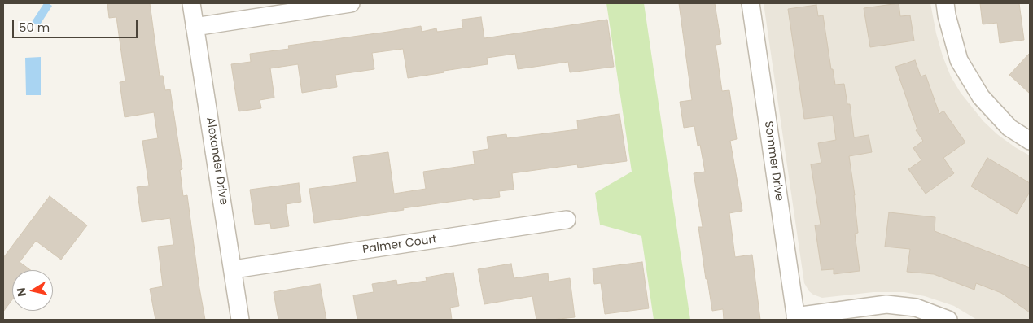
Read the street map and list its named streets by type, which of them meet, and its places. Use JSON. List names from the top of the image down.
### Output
{
  "streets": {
    "street": ["Alexander Drive", "Sommer Drive", "Palmer Court"]
  },
  "crossings": [
    ["Alexander Drive", "Palmer Court"]
  ],
  "scale_bar": "50 m",
  "north": "left"
}
